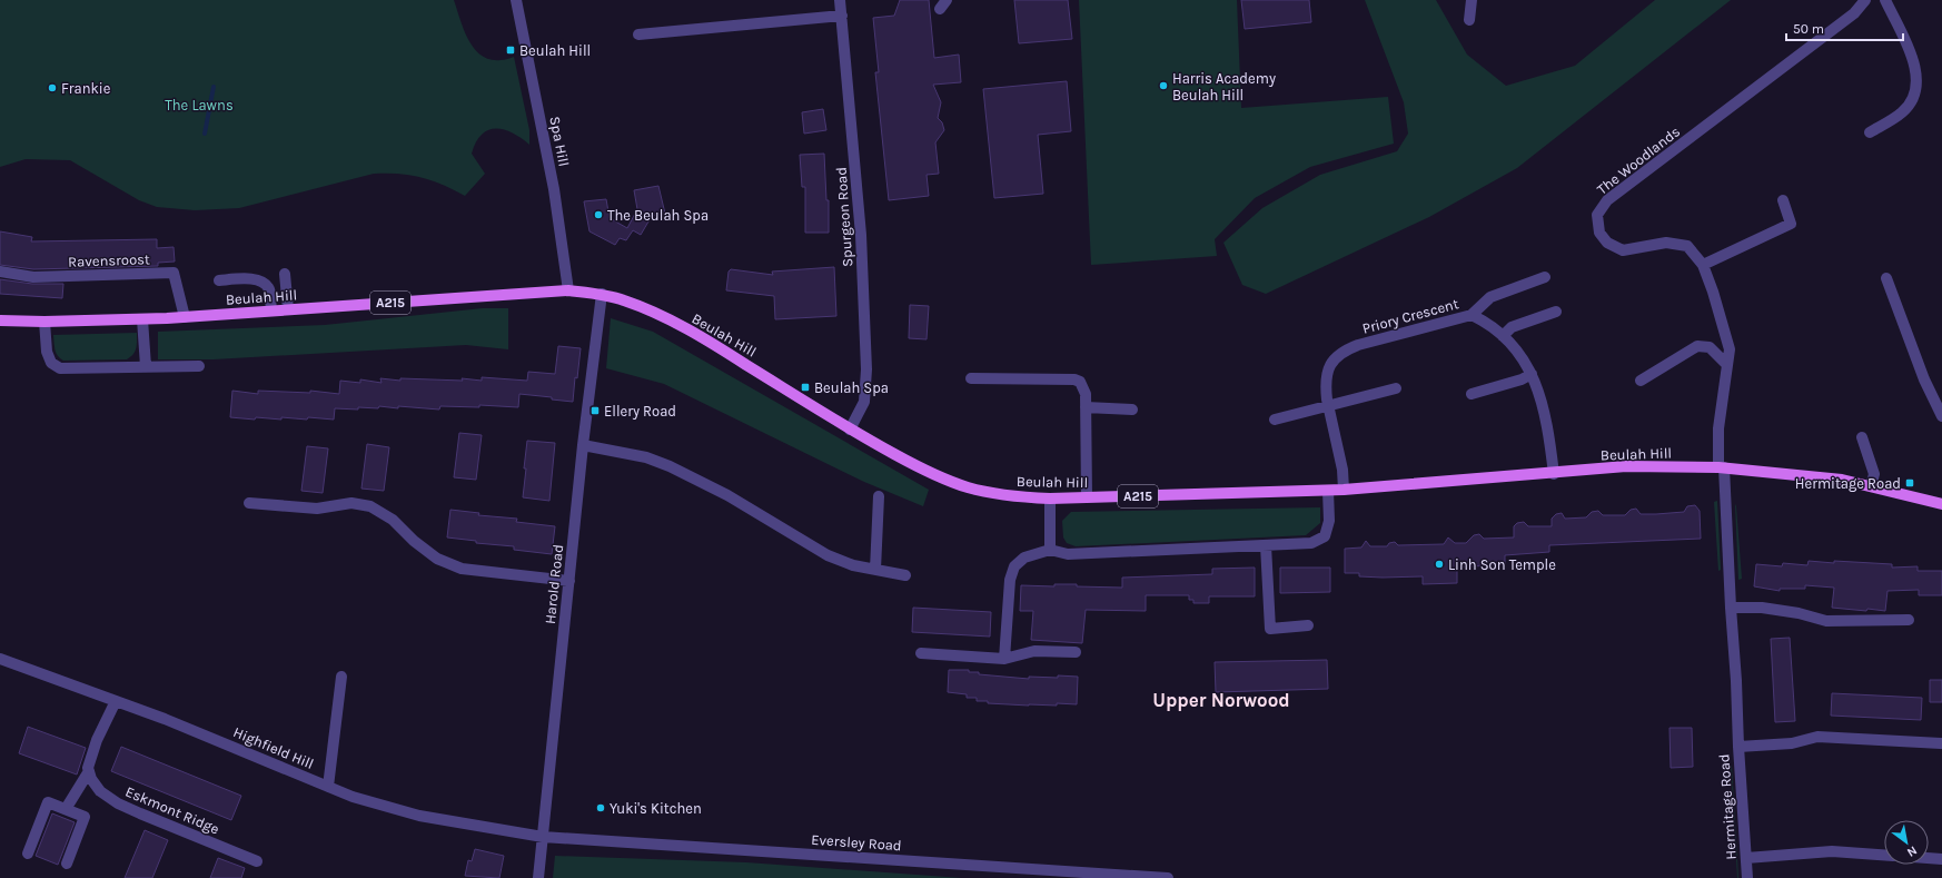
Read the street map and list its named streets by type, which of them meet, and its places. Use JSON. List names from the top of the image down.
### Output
{
  "streets": {
    "main road": ["Beulah Hill", "A215"],
    "street": [
      "Spa Hill",
      "The Woodlands",
      "Spurgeon Road",
      "Ravensroost",
      "Priory Crescent",
      "Harold Road",
      "Highfield Hill",
      "Hermitage Road",
      "Eskmont Ridge",
      "Eversley Road"
    ]
  },
  "crossings": [
    ["Spa Hill", "Beulah Hill"],
    ["The Woodlands", "Beulah Hill"],
    ["The Woodlands", "Hermitage Road"],
    ["Spurgeon Road", "Beulah Hill"],
    ["Ravensroost", "Beulah Hill"],
    ["Beulah Hill", "Priory Crescent"],
    ["Beulah Hill", "Harold Road"],
    ["Beulah Hill", "Hermitage Road"],
    ["Harold Road", "Highfield Hill"],
    ["Harold Road", "Eversley Road"],
    ["Highfield Hill", "Eversley Road"]
  ],
  "districts": ["Upper Norwood"],
  "parks": ["The Lawns"],
  "places": {
    "transit": [
      "Beulah Hill",
      "Beulah Spa",
      "Ellery Road",
      "Hermitage Road"
    ],
    "other": [
      "Harris Academy Beulah Hill",
      "Frankie",
      "The Beulah Spa",
      "Linh Son Temple",
      "Yuki's Kitchen"
    ]
  },
  "scale_bar": "50 m",
  "north": "bottom right"
}
